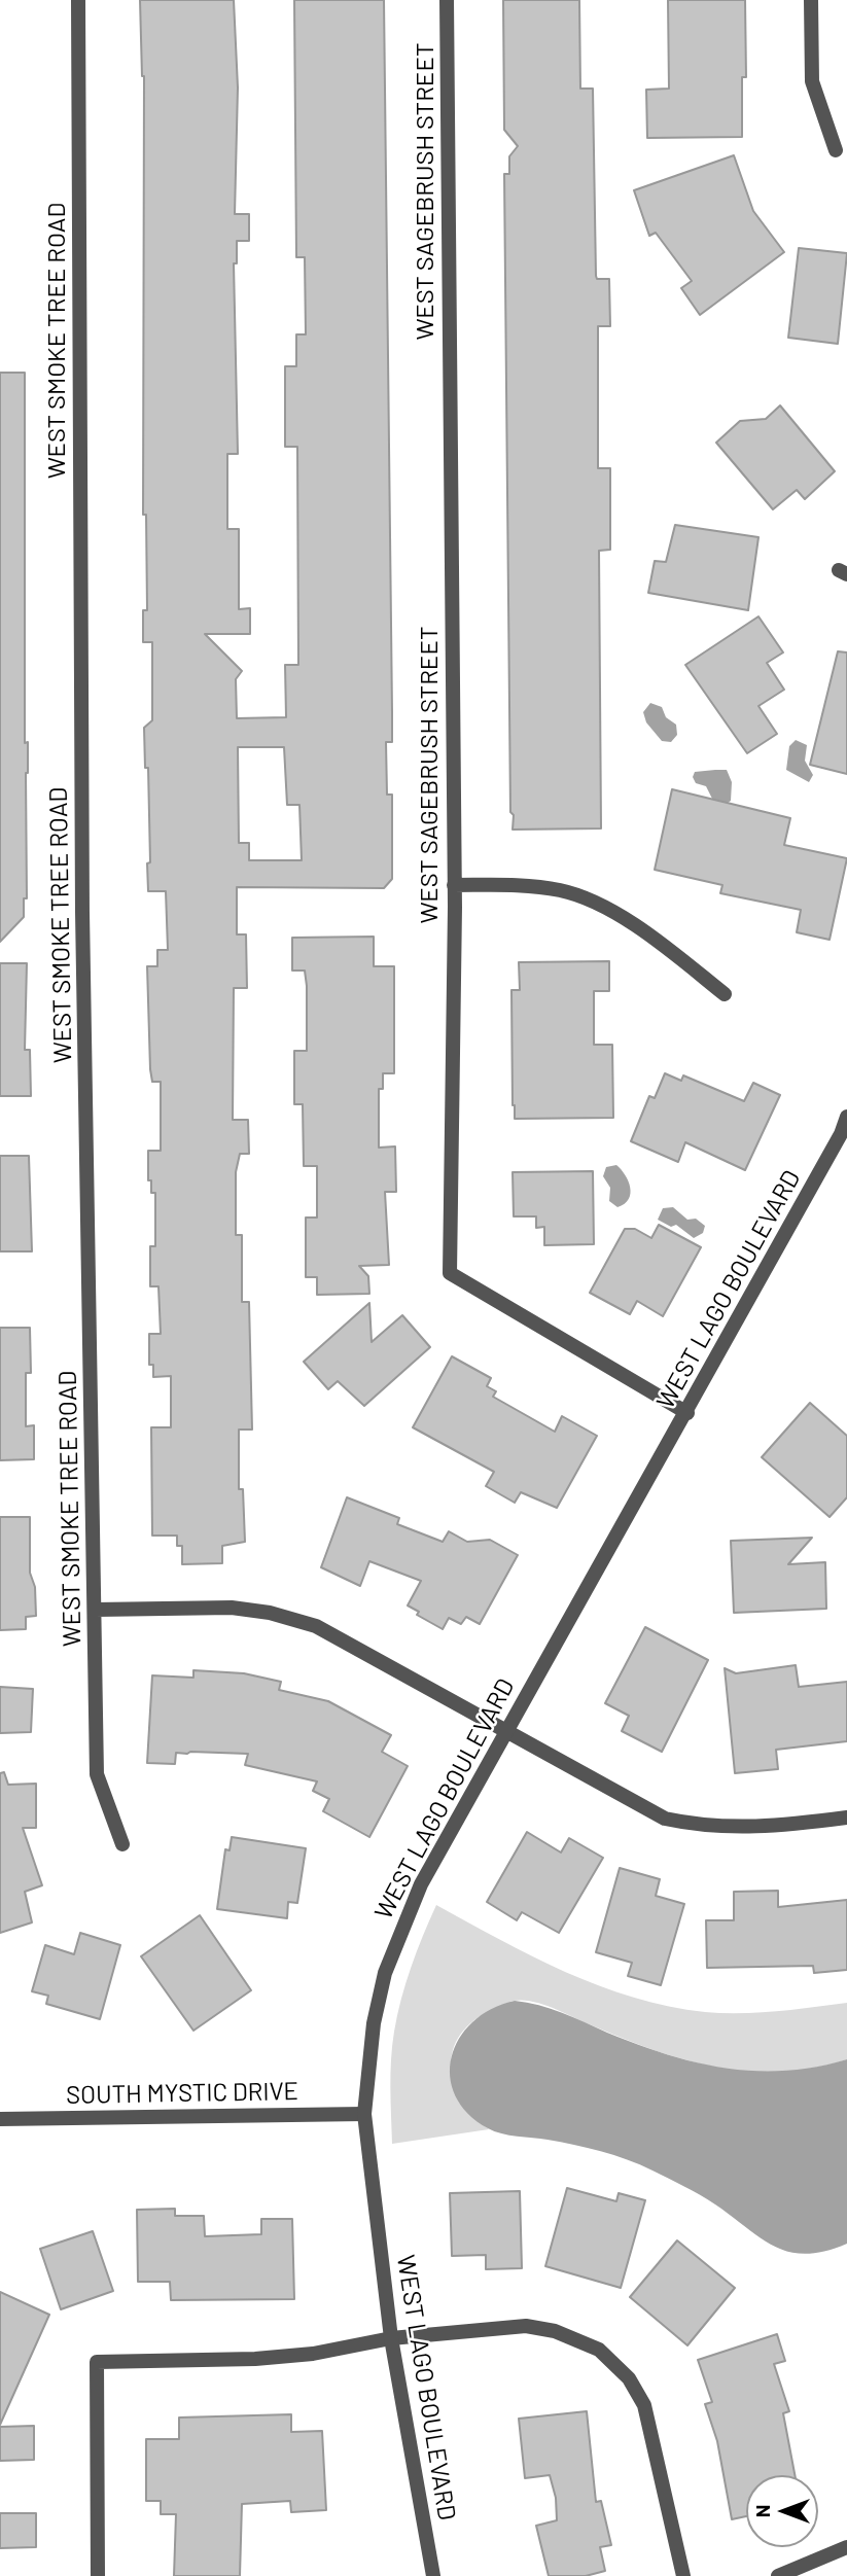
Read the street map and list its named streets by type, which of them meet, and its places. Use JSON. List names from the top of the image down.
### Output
{
  "streets": {
    "street": [
      "WEST SAGEBRUSH STREET",
      "WEST SMOKE TREE ROAD",
      "WEST LAGO BOULEVARD",
      "SOUTH MYSTIC DRIVE"
    ]
  },
  "crossings": [
    ["WEST SAGEBRUSH STREET", "WEST LAGO BOULEVARD"],
    ["WEST LAGO BOULEVARD", "SOUTH MYSTIC DRIVE"]
  ],
  "north": "left"
}
